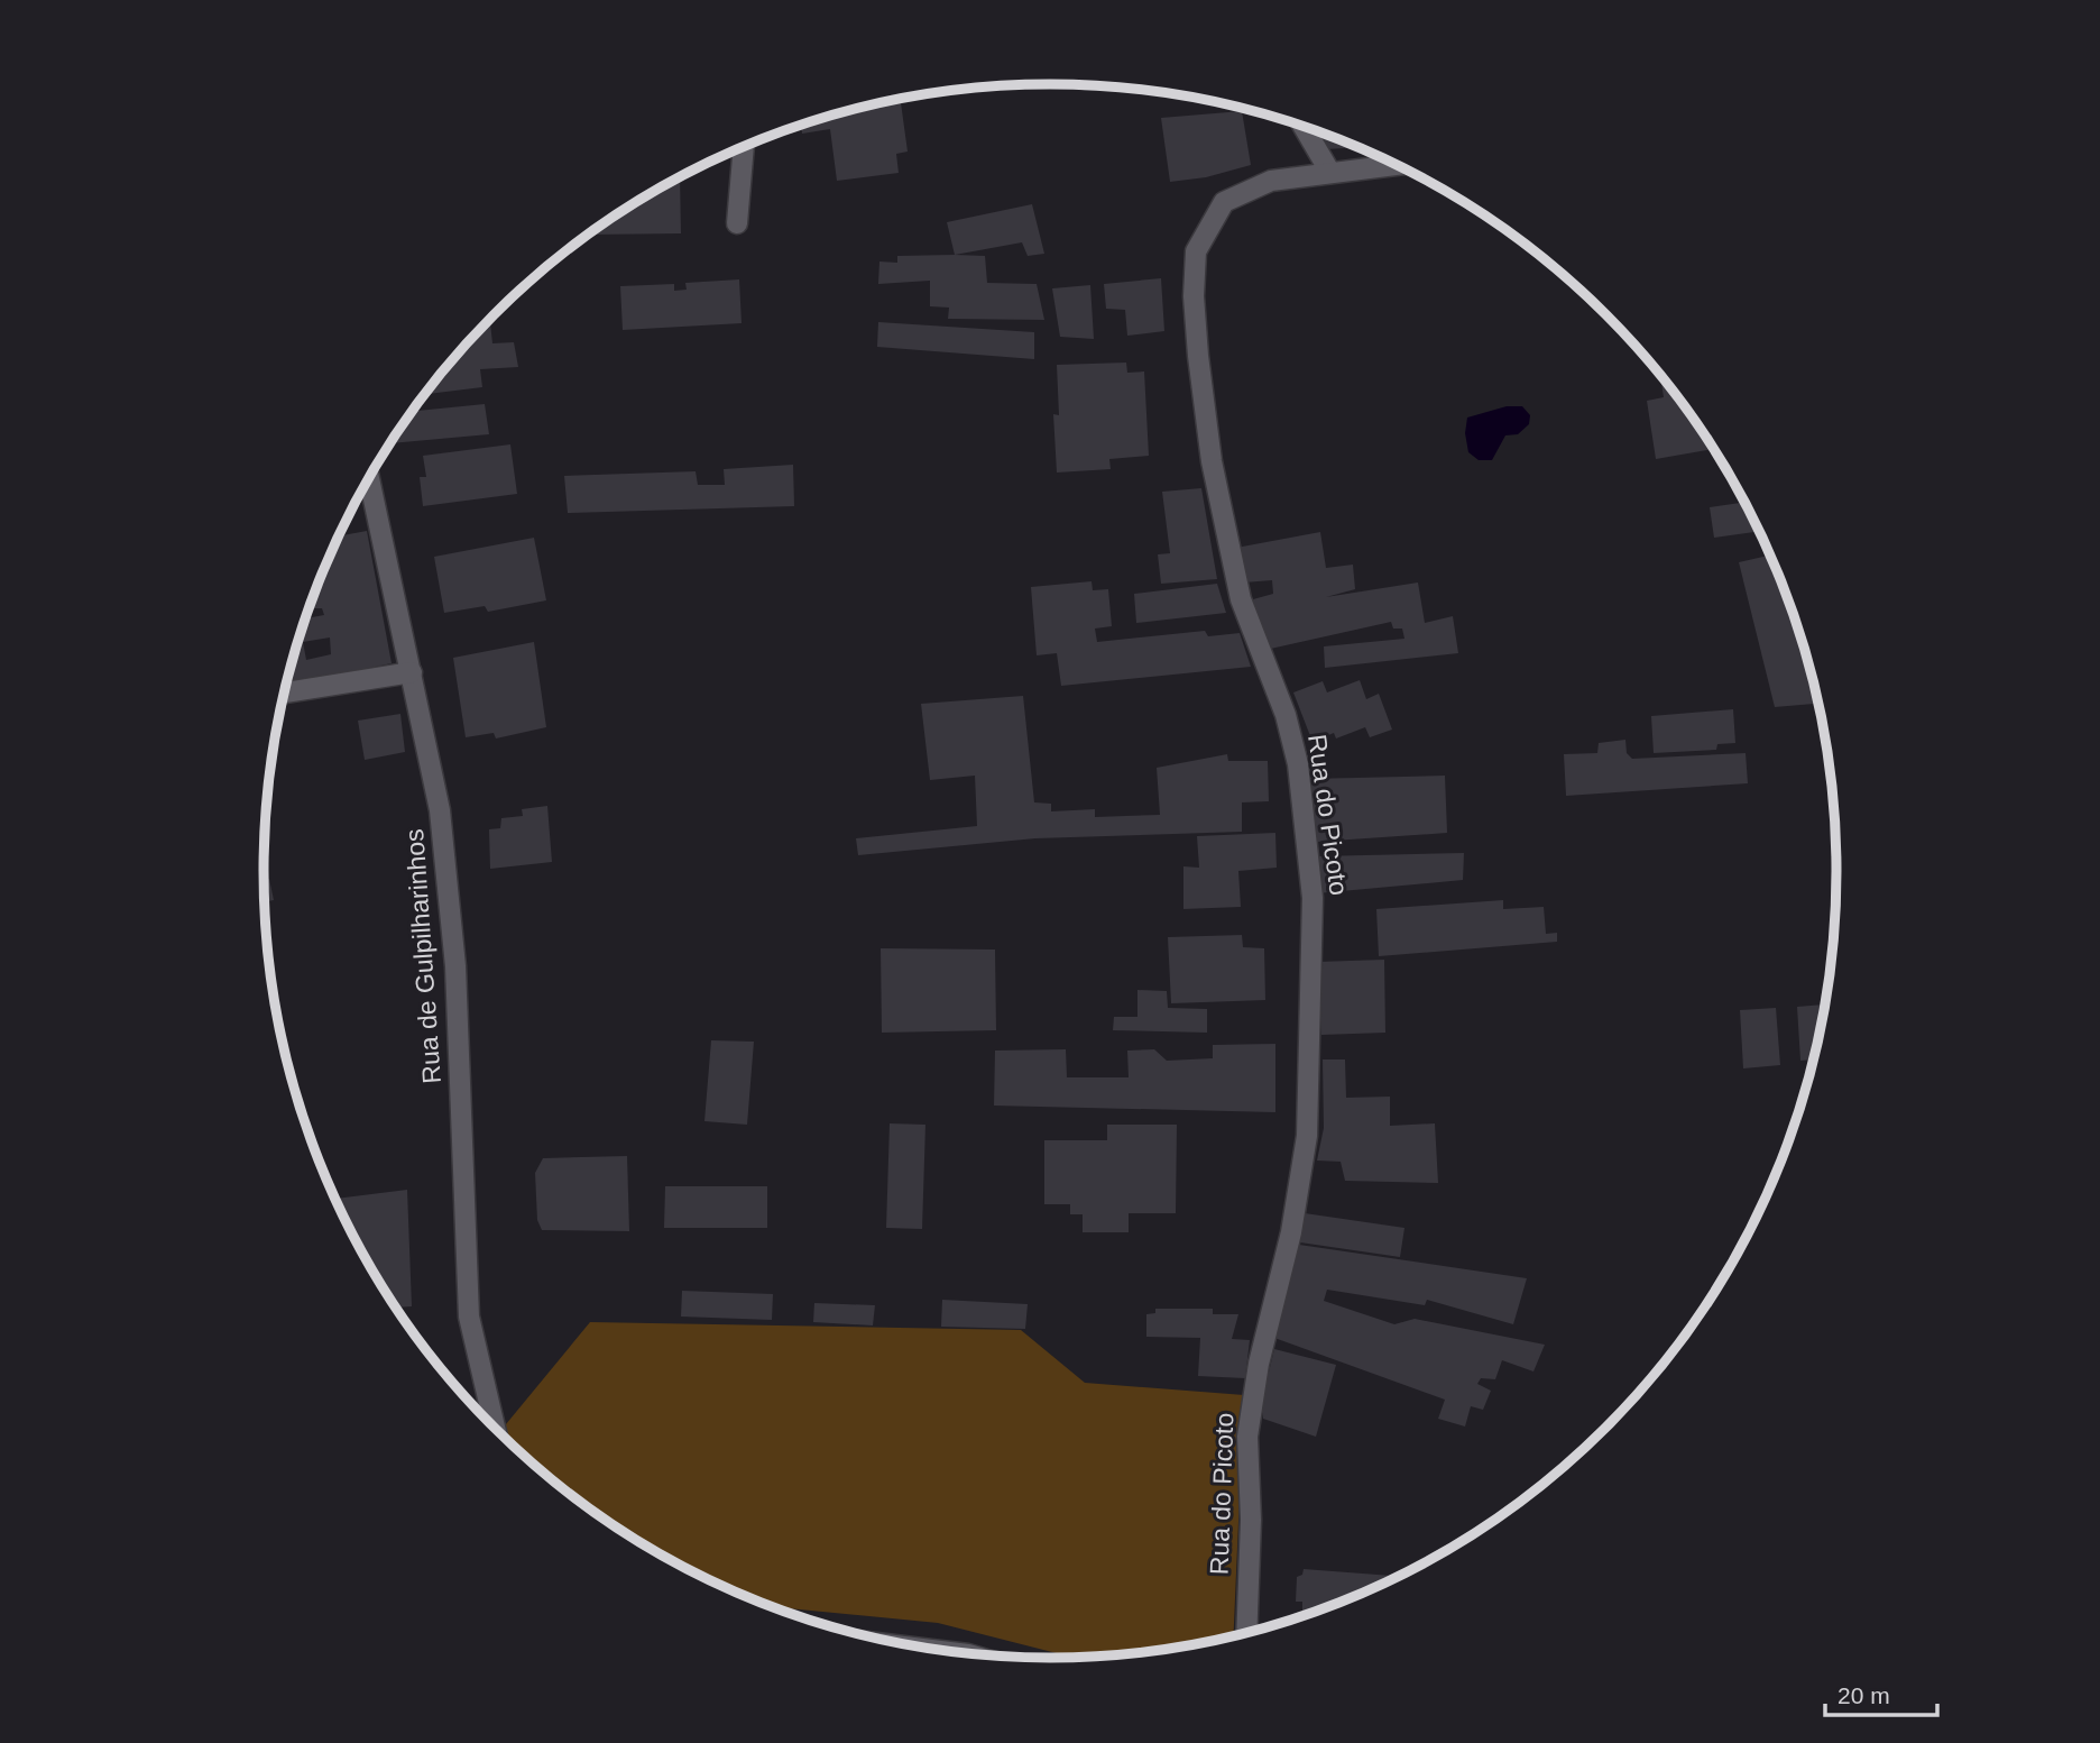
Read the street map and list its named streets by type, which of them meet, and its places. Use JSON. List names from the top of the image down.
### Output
{
  "streets": {
    "street": ["Rua do Picoto", "Rua de Gulpilharinhos"]
  },
  "scale_bar": "20 m"
}
